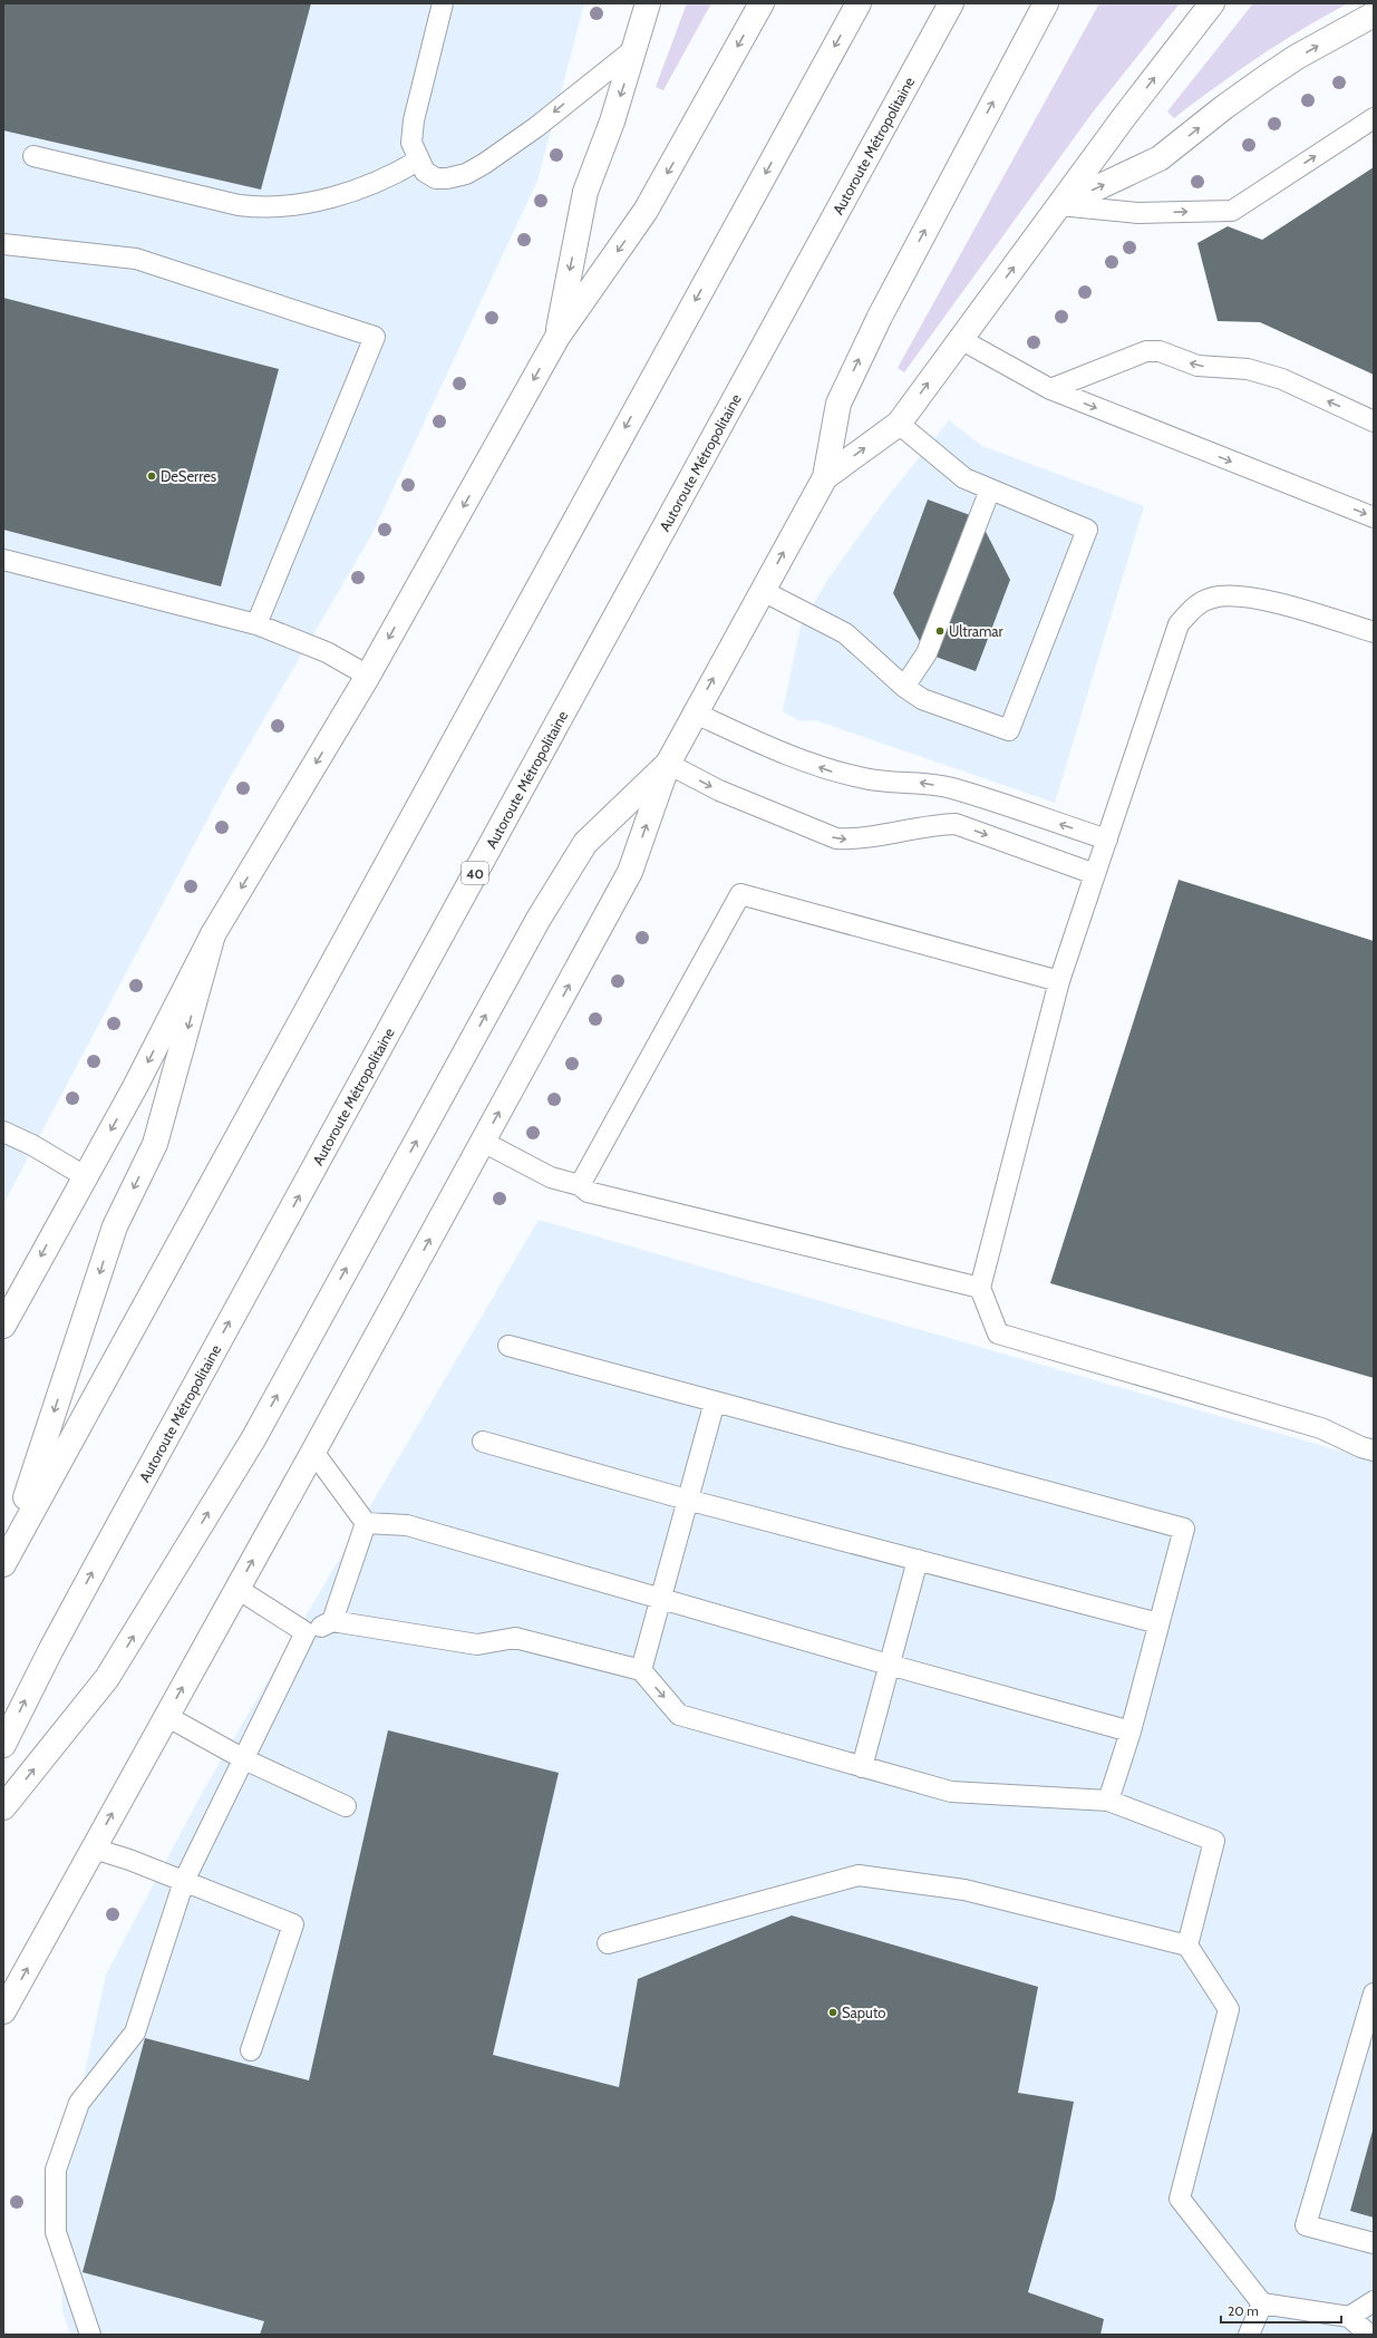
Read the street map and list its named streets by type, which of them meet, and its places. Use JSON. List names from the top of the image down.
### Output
{
  "streets": {
    "main road": ["Autoroute Métropolitaine", "40"]
  },
  "places": ["DeSerres", "Ultramar", "Saputo"],
  "scale_bar": "20 m"
}
